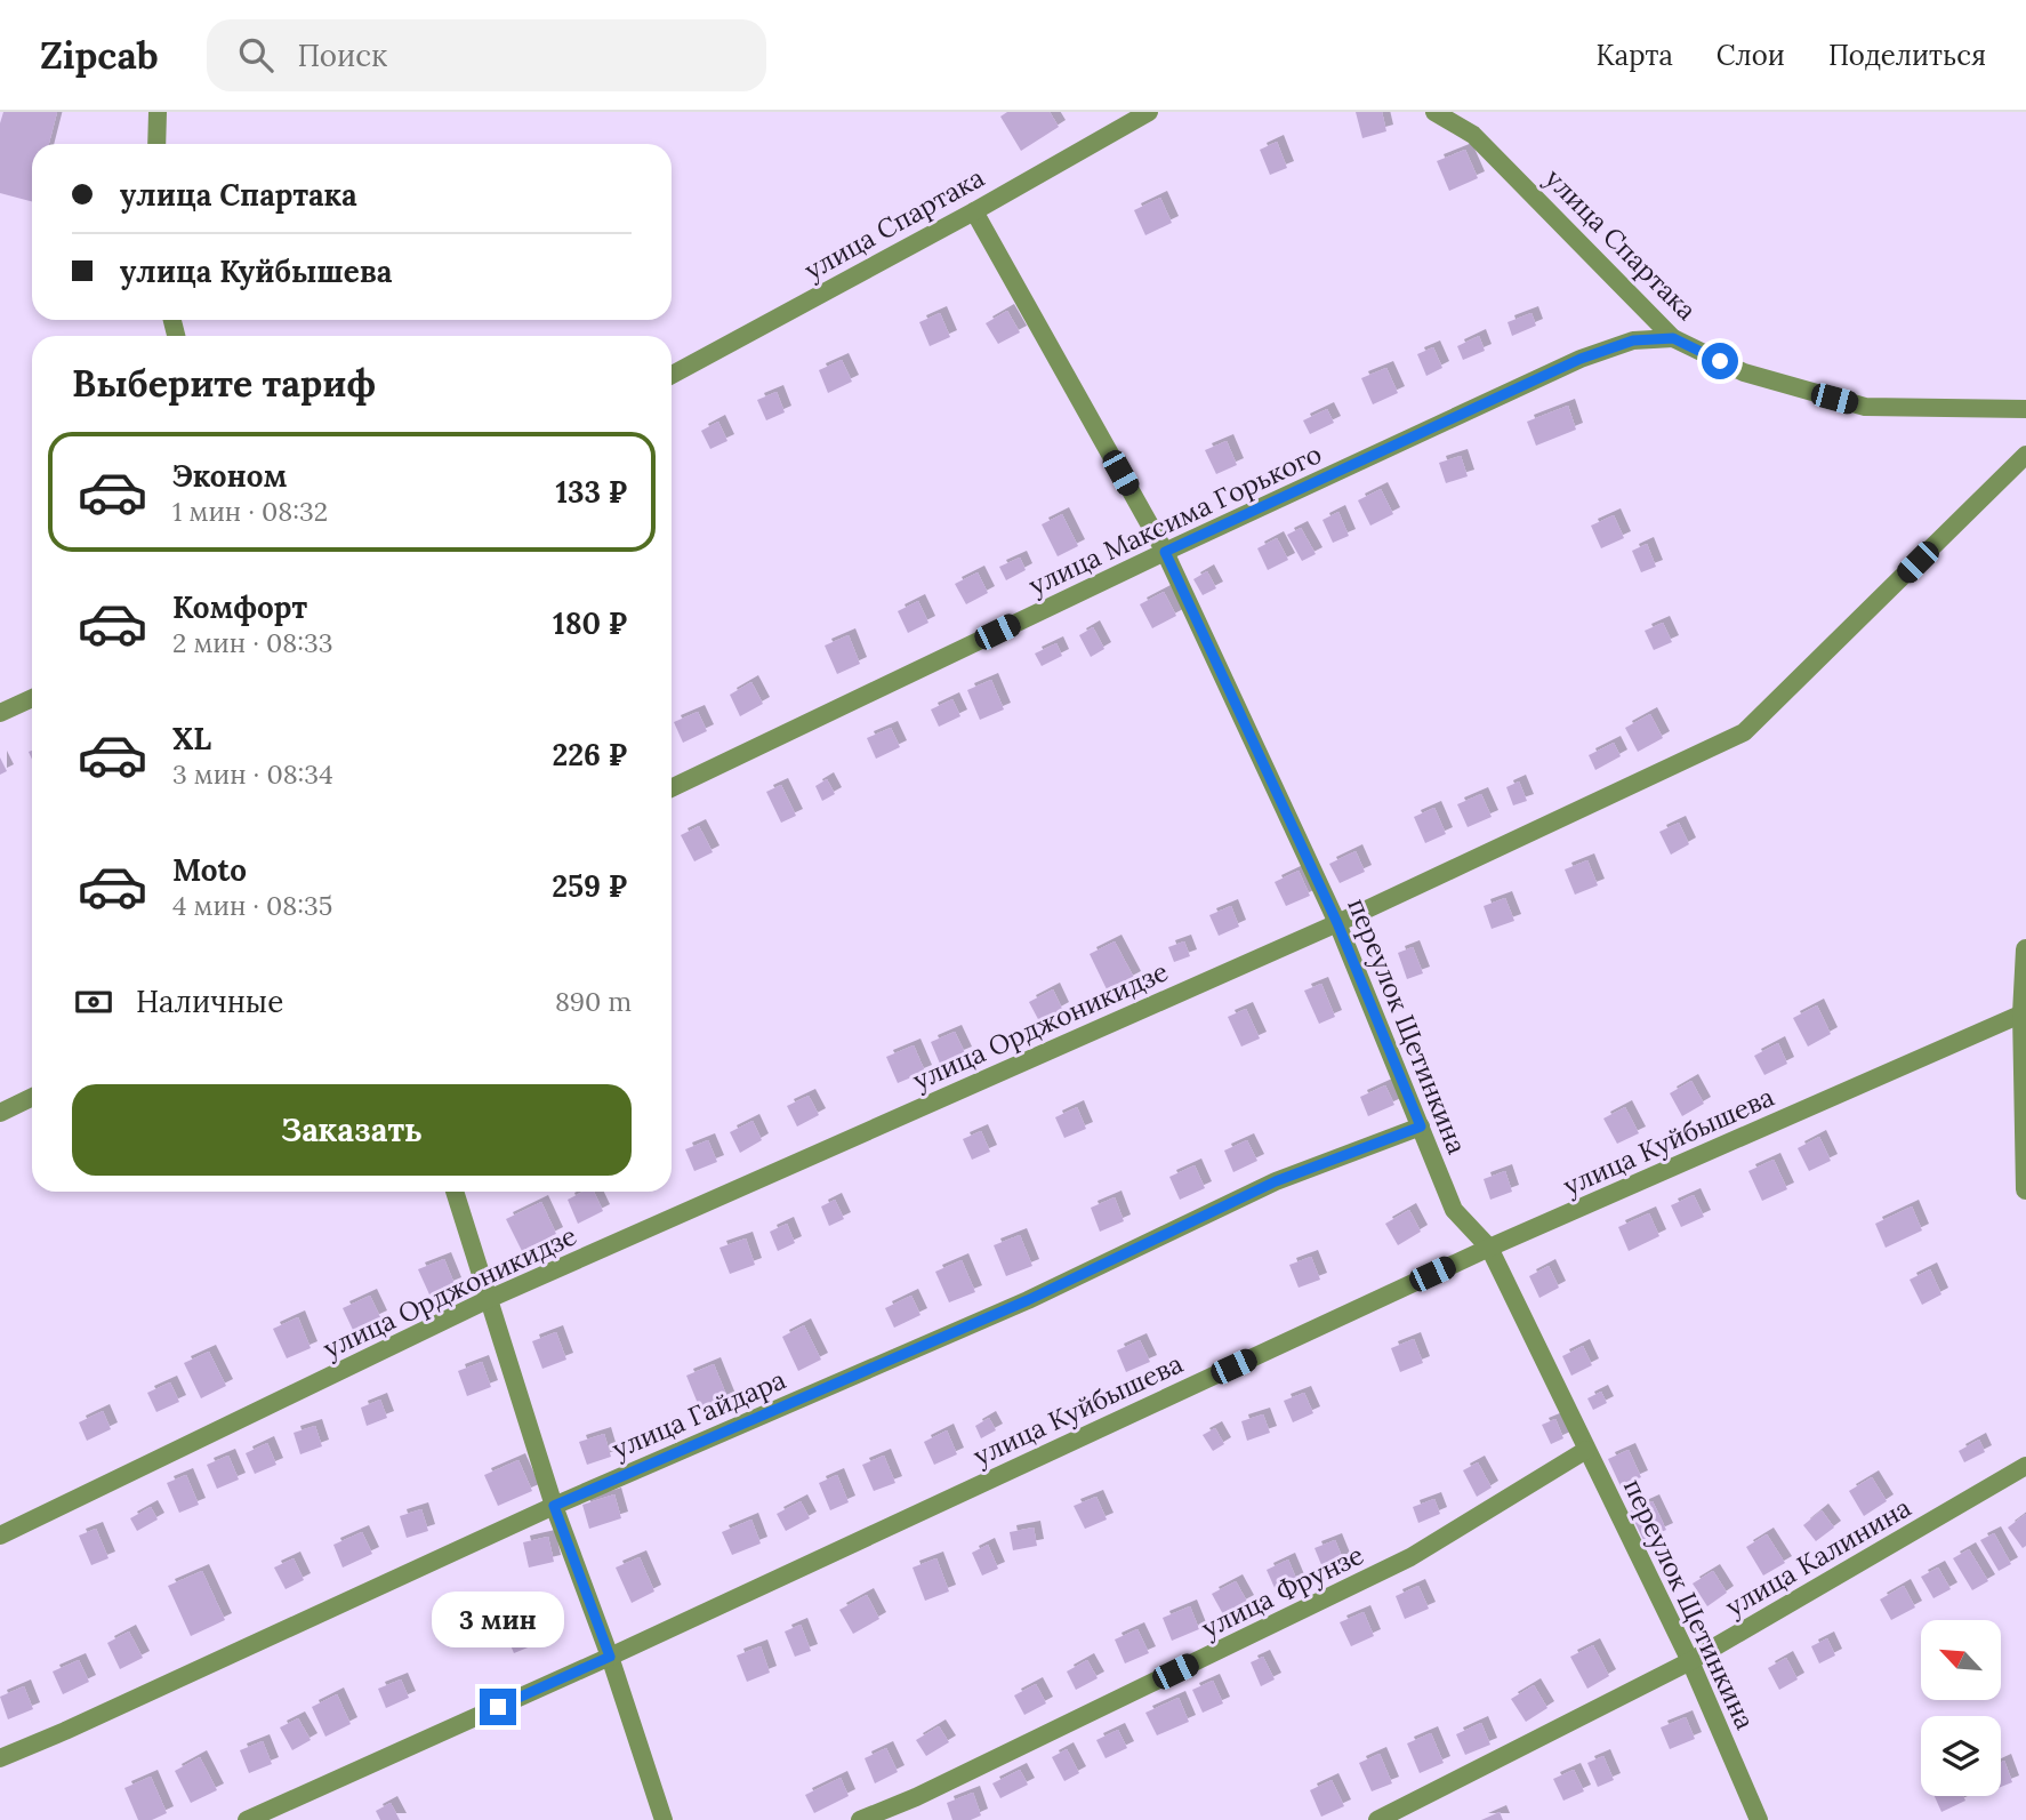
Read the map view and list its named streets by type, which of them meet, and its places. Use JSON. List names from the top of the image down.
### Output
{
  "streets": {
    "street": [
      "улица Спартака",
      "улица Максима Горького",
      "улица Орджоникидзе",
      "переулок Щетинкина",
      "улица Куйбышева",
      "улица Гайдара",
      "улица Калинина",
      "улица Фрунзе"
    ]
  },
  "crossings": [
    ["улица Спартака", "улица Максима Горького"],
    ["улица Спартака", "переулок Щетинкина"],
    ["улица Максима Горького", "переулок Щетинкина"],
    ["улица Орджоникидзе", "переулок Щетинкина"],
    ["переулок Щетинкина", "улица Куйбышева"],
    ["переулок Щетинкина", "улица Гайдара"],
    ["переулок Щетинкина", "улица Калинина"],
    ["переулок Щетинкина", "улица Фрунзе"]
  ],
  "north": "top left",
  "page": {
    "header": "Zipcab",
    "search": "Поиск",
    "nav": ["Карта", "Слои", "Поделиться"],
    "banner": ["улица Спартака", "улица Куйбышева"],
    "heading": "Выберите тариф",
    "list": [
      {
        "name": "Эконом",
        "note": "1 мин · 08:32",
        "value": "133 ₽"
      },
      {
        "name": "Комфорт",
        "note": "2 мин · 08:33",
        "value": "180 ₽"
      },
      {
        "name": "XL",
        "note": "3 мин · 08:34",
        "value": "226 ₽"
      },
      {
        "name": "Moto",
        "note": "4 мин · 08:35",
        "value": "259 ₽"
      }
    ],
    "pay": ["Наличные", "890 m"],
    "buttons": "Заказать",
    "bubble": "3 мин"
  }
}
